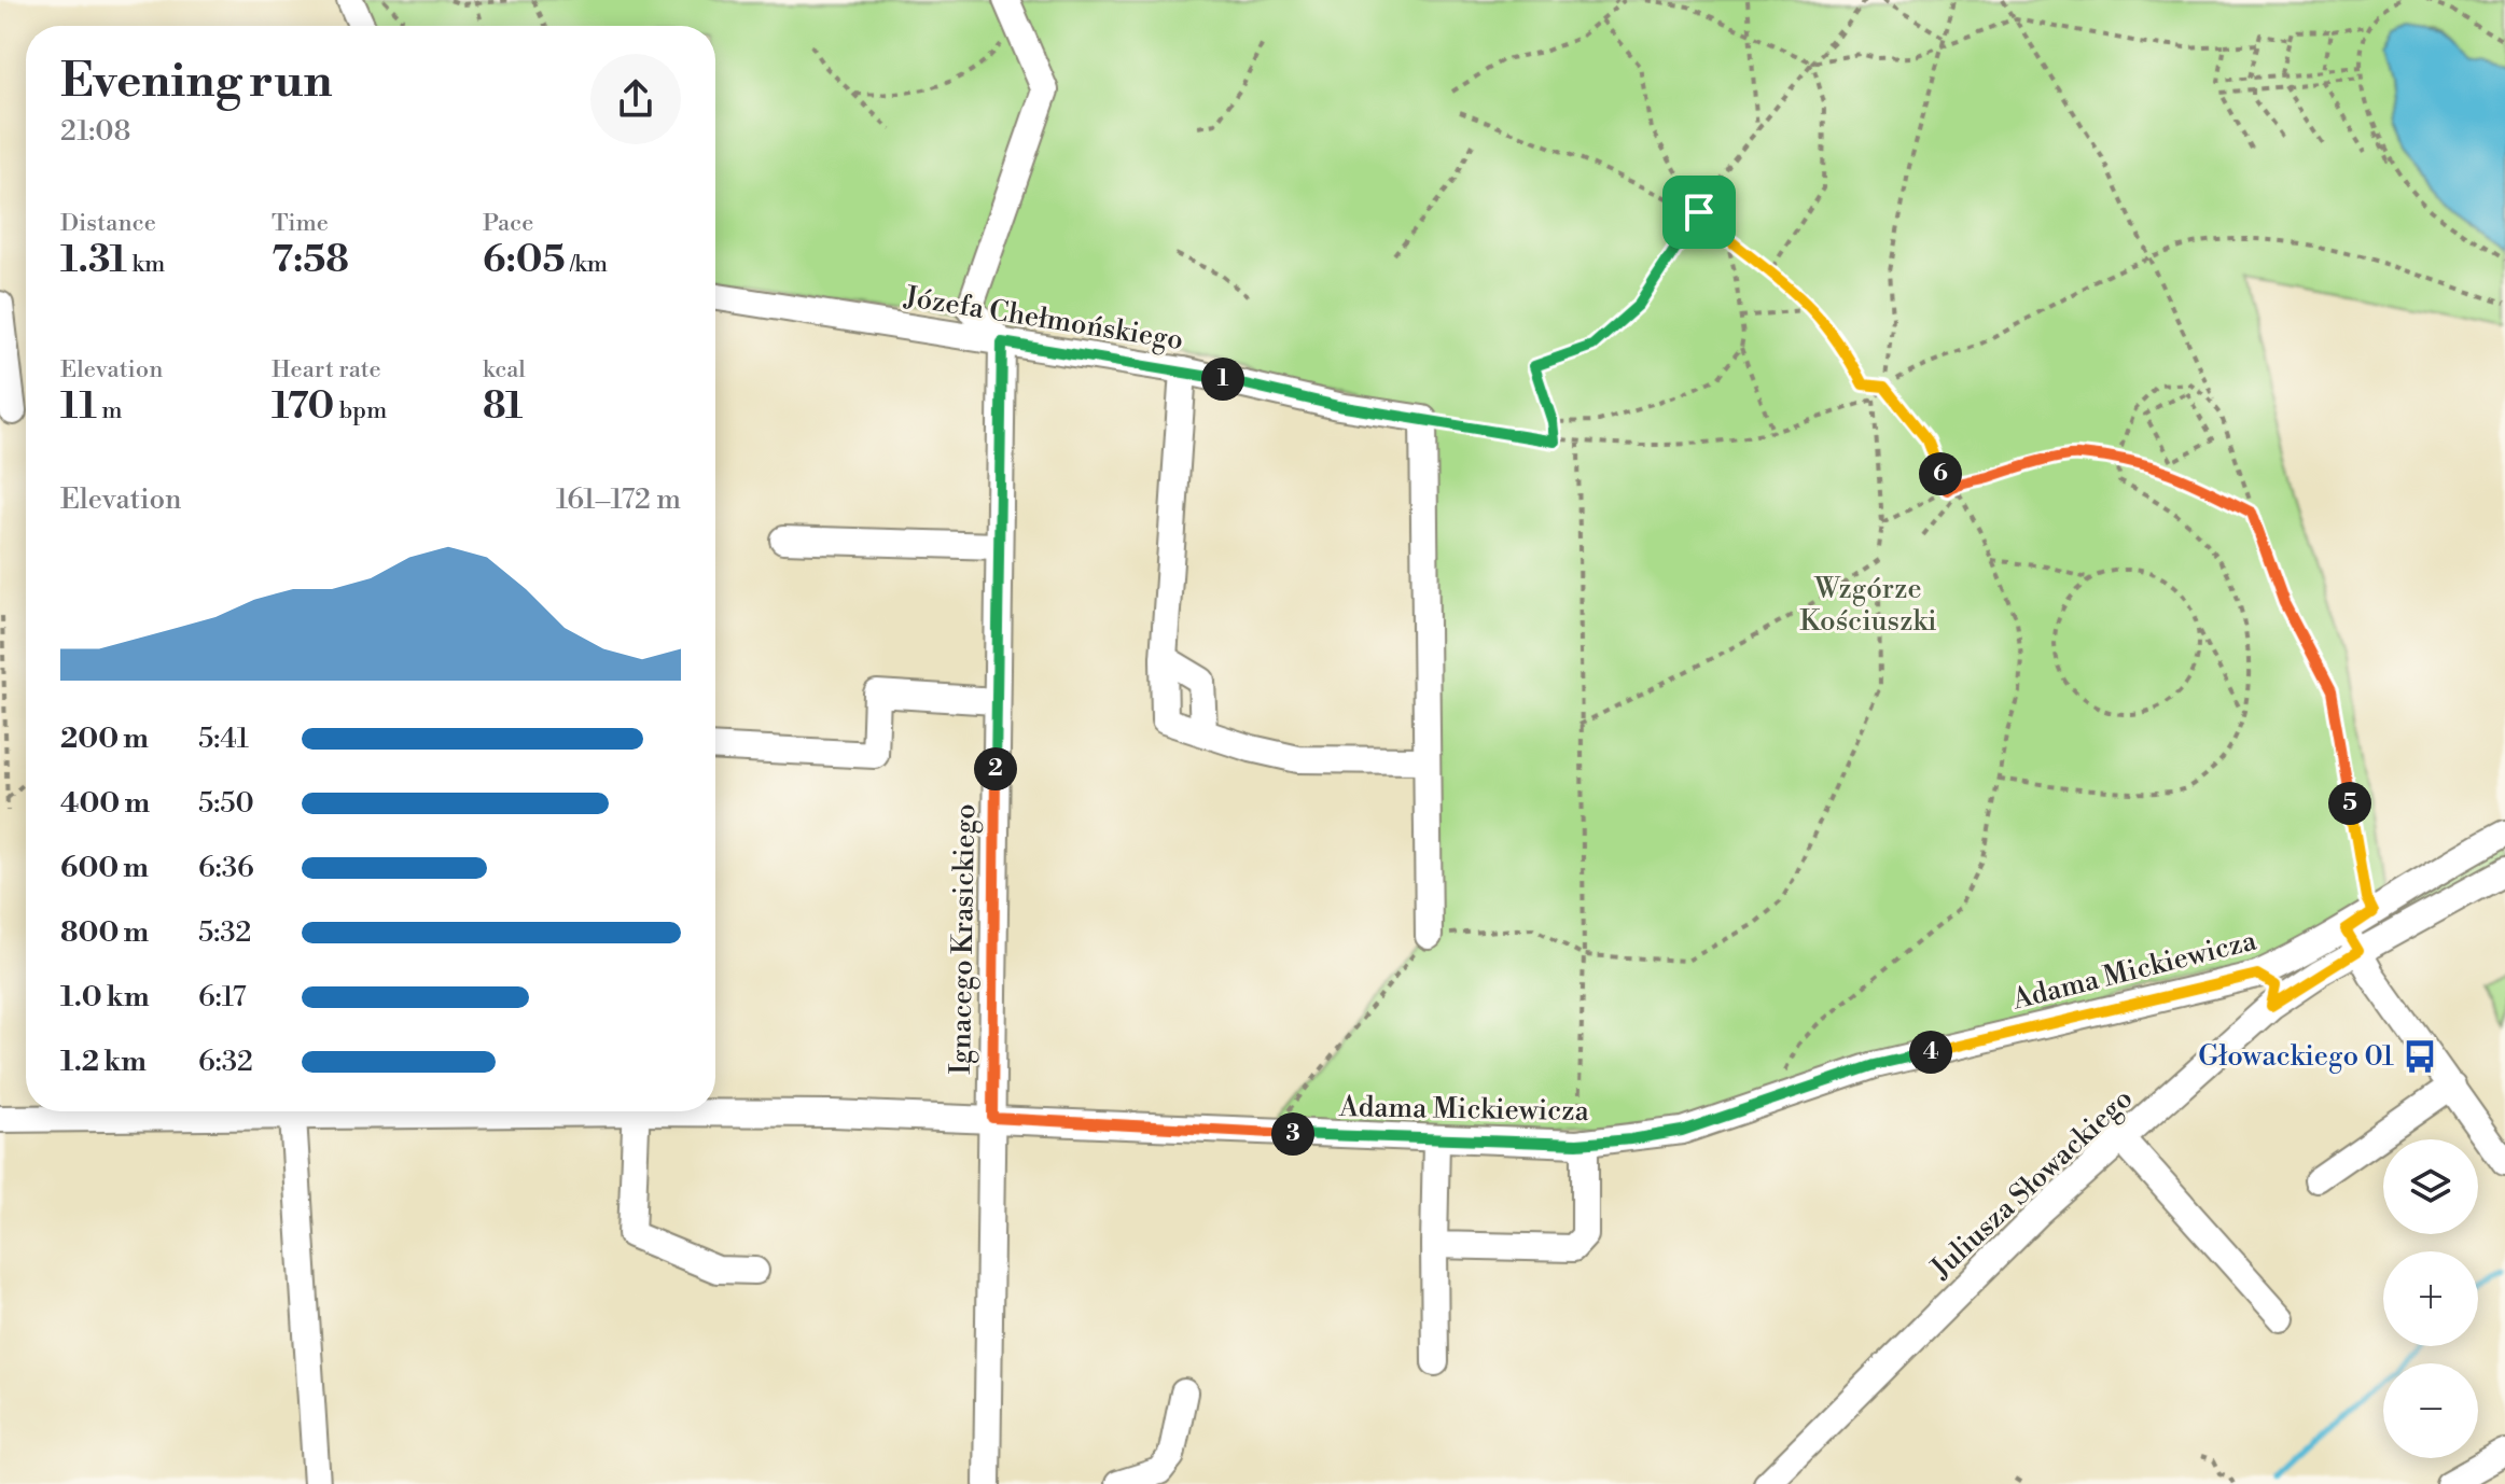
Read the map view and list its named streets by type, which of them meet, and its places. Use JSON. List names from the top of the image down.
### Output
{
  "streets": {
    "street": [
      "Józefa Chełmońskiego",
      "Ignacego Krasickiego",
      "Adama Mickiewicza",
      "Juliusza Słowackiego"
    ]
  },
  "crossings": [
    ["Józefa Chełmońskiego", "Ignacego Krasickiego"],
    ["Ignacego Krasickiego", "Adama Mickiewicza"],
    ["Adama Mickiewicza", "Juliusza Słowackiego"]
  ],
  "parks": ["Wzgórze Kościuszki"],
  "places": {
    "bus stop": ["Głowackiego 01"]
  },
  "page": {
    "heading": ["Evening run", "21:08"],
    "stats": [
      ["Distance", "1.31 km"],
      ["Time", "7:58"],
      ["Pace", "6:05 /km"],
      ["Elevation", "11 m"],
      ["Heart rate", "170 bpm"],
      ["kcal", "81"]
    ],
    "pins": [
      "1",
      "6",
      "2",
      "5",
      "4",
      "3"
    ],
    "chart": ["Elevation", "161–172 m"],
    "list": [
      {
        "name": "200 m",
        "note": "5:41"
      },
      {
        "name": "400 m",
        "note": "5:50"
      },
      {
        "name": "600 m",
        "note": "6:36"
      },
      {
        "name": "800 m",
        "note": "5:32"
      },
      {
        "name": "1.0 km",
        "note": "6:17"
      },
      {
        "name": "1.2 km",
        "note": "6:32"
      }
    ],
    "map_buttons": ["+", "−"]
  }
}
